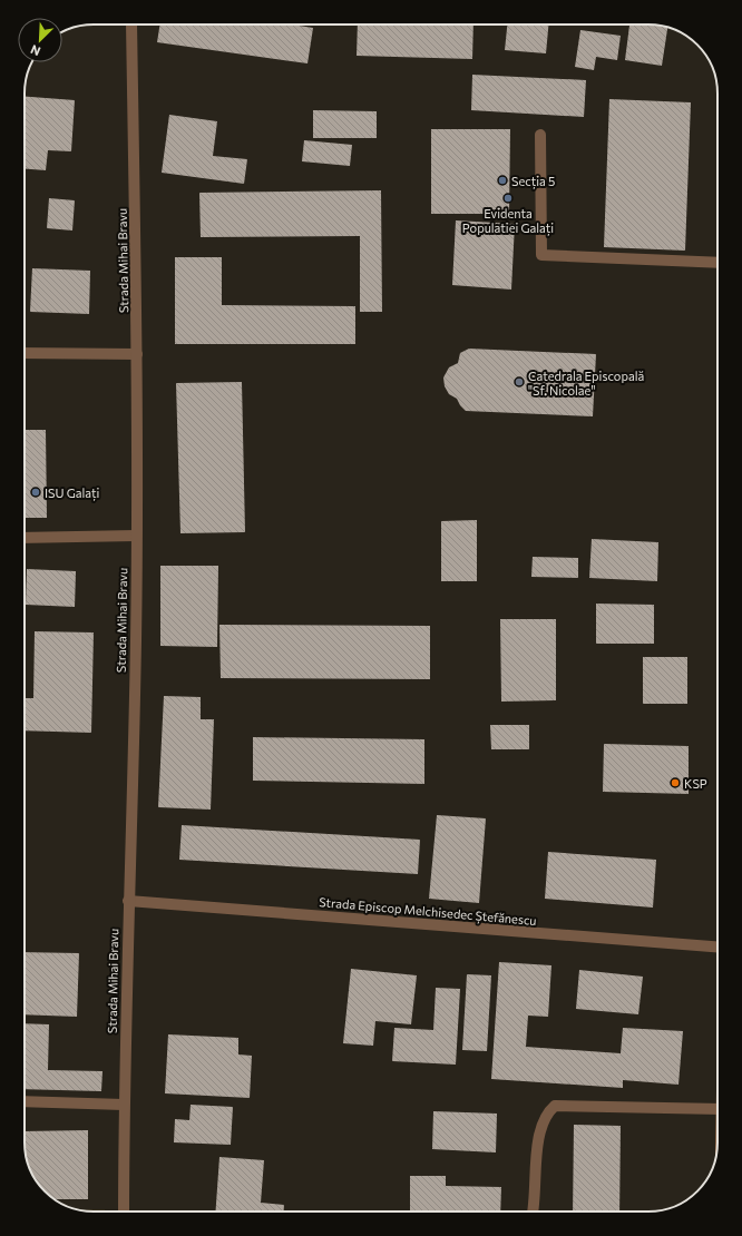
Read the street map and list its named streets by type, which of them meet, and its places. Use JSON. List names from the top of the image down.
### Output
{
  "streets": {
    "street": ["Strada Mihai Bravu", "Strada Episcop Melchisedec Ștefănescu"]
  },
  "crossings": [
    ["Strada Mihai Bravu", "Strada Episcop Melchisedec Ștefănescu"]
  ],
  "places": [
    "Secția 5",
    "Evidenta Populatiei Galați",
    "Catedrala Episcopală \"Sf. Nicolae\"",
    "ISU Galați",
    "KSP"
  ],
  "north": "bottom left"
}
